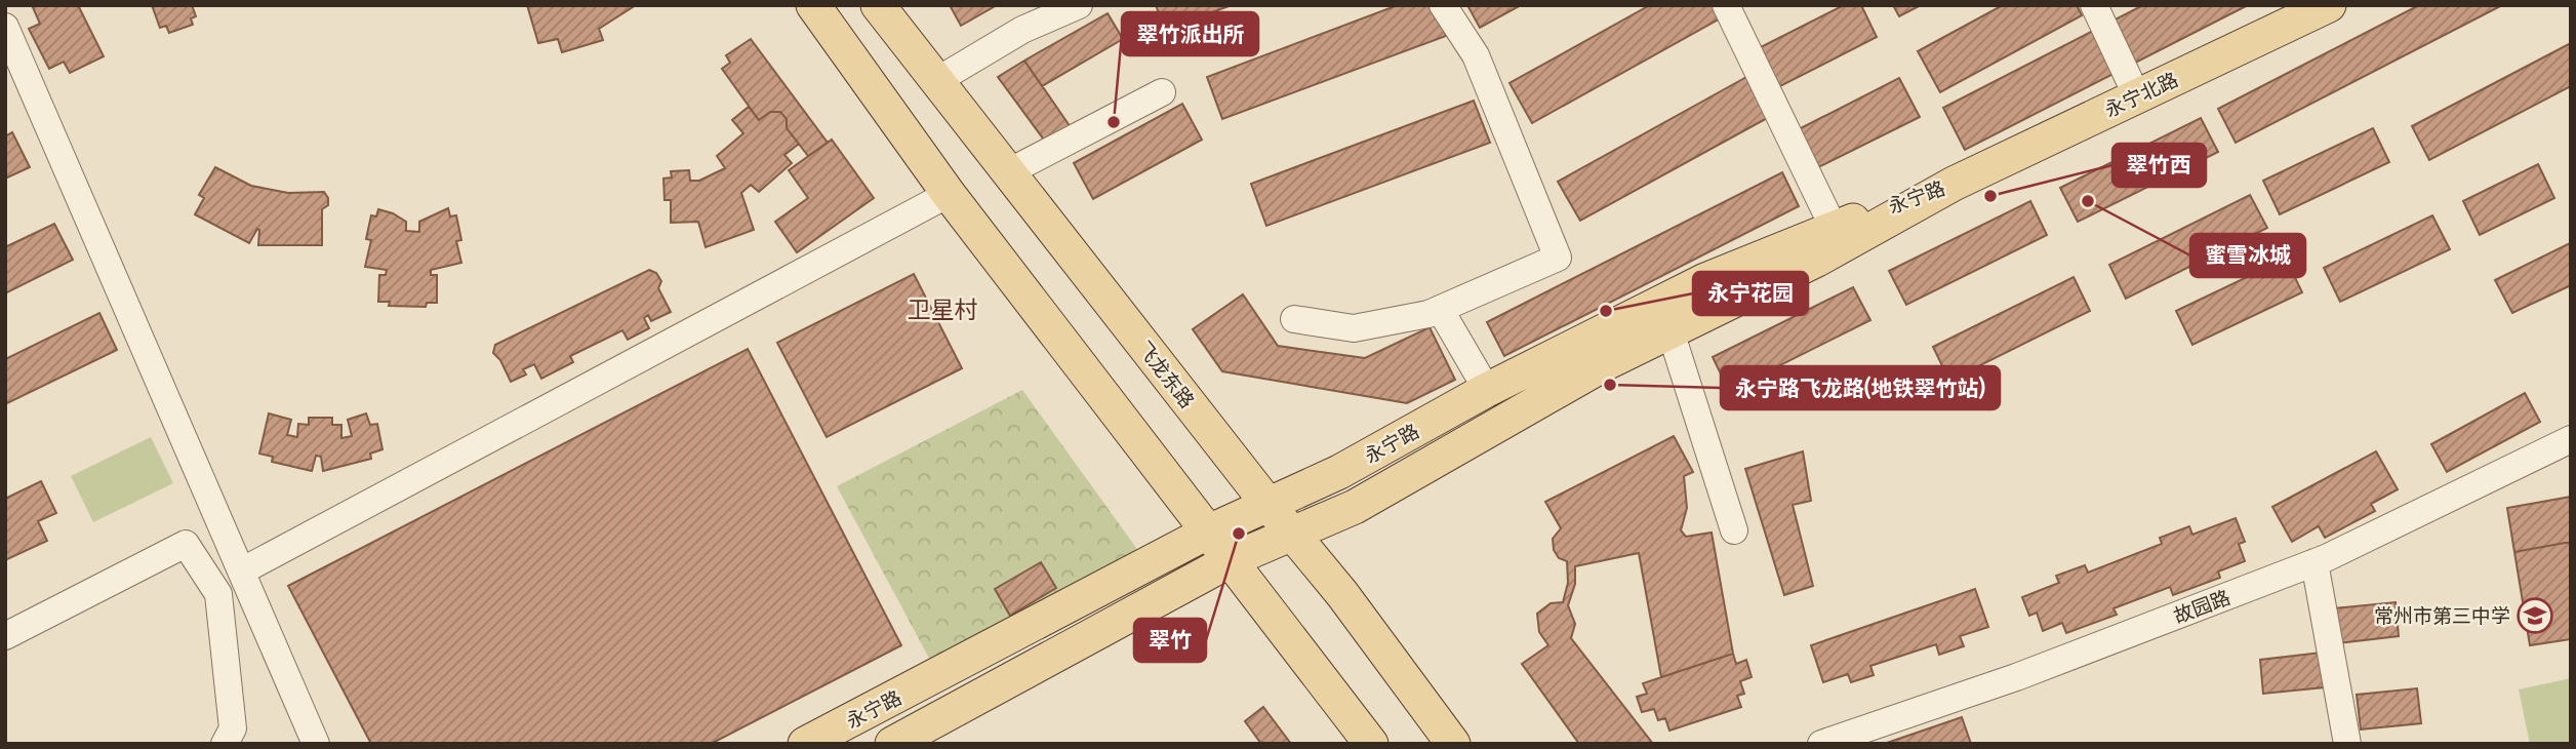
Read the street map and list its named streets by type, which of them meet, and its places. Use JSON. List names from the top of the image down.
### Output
{
  "streets": {
    "main road": ["永宁北路", "永宁路", "飞龙东路"],
    "street": ["故园路"]
  },
  "crossings": [
    ["永宁北路", "永宁路"],
    ["永宁路", "飞龙东路"]
  ],
  "districts": ["卫星村"],
  "places": {
    "other": [
      "翠竹派出所",
      "翠竹西",
      "蜜雪冰城",
      "永宁花园",
      "永宁路飞龙路(地铁翠竹站)",
      "翠竹"
    ],
    "school or university": ["常州市第三中学"]
  }
}
